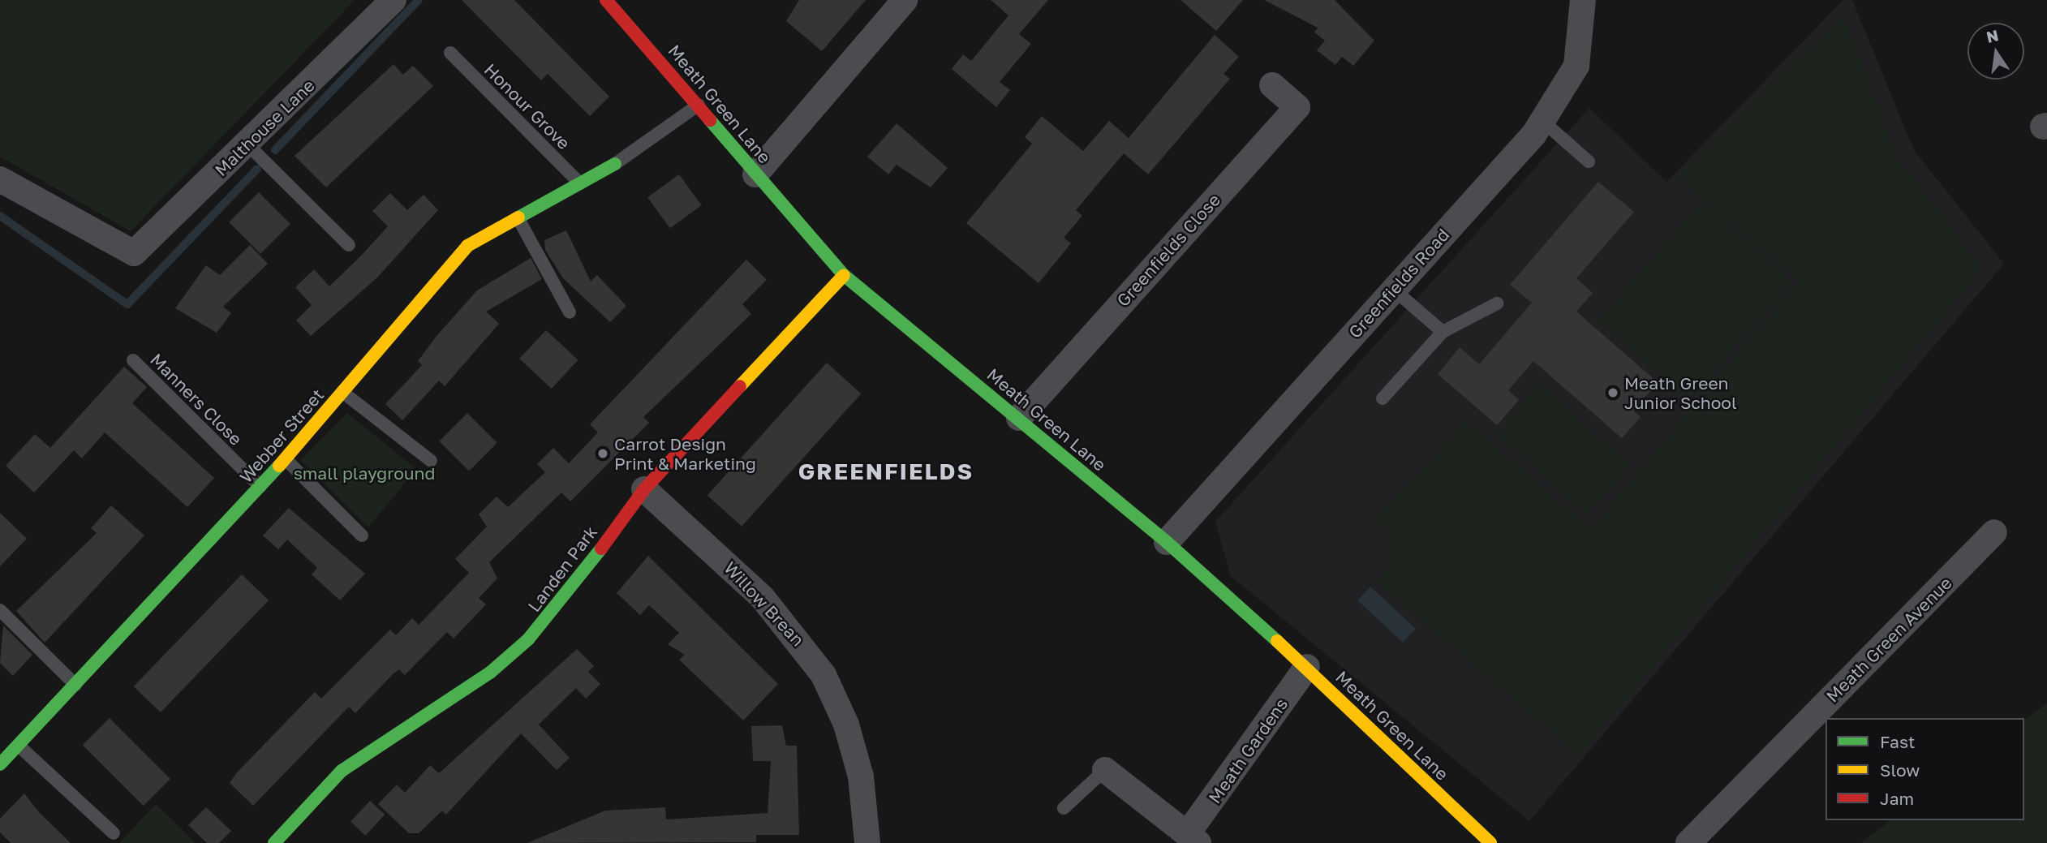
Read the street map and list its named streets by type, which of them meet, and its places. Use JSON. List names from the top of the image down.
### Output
{
  "streets": {
    "street": [
      "Meath Green Lane",
      "Malthouse Lane",
      "Greenfields Close",
      "Greenfields Road",
      "Webber Street",
      "Landen Park",
      "Willow Brean",
      "Meath Green Avenue",
      "Meath Gardens"
    ],
    "lane": ["Honour Grove", "Manners Close"]
  },
  "crossings": [
    ["Meath Green Lane", "Greenfields Close"],
    ["Meath Green Lane", "Greenfields Road"],
    ["Meath Green Lane", "Landen Park"],
    ["Meath Green Lane", "Meath Gardens"],
    ["Honour Grove", "Webber Street"],
    ["Manners Close", "Webber Street"],
    ["Landen Park", "Willow Brean"]
  ],
  "districts": ["GREENFIELDS"],
  "parks": ["small playground"],
  "places": ["Meath Green Junior School", "Carrot Design Print & Marketing"],
  "legend": ["Fast", "Slow", "Jam"],
  "north": "top"
}
